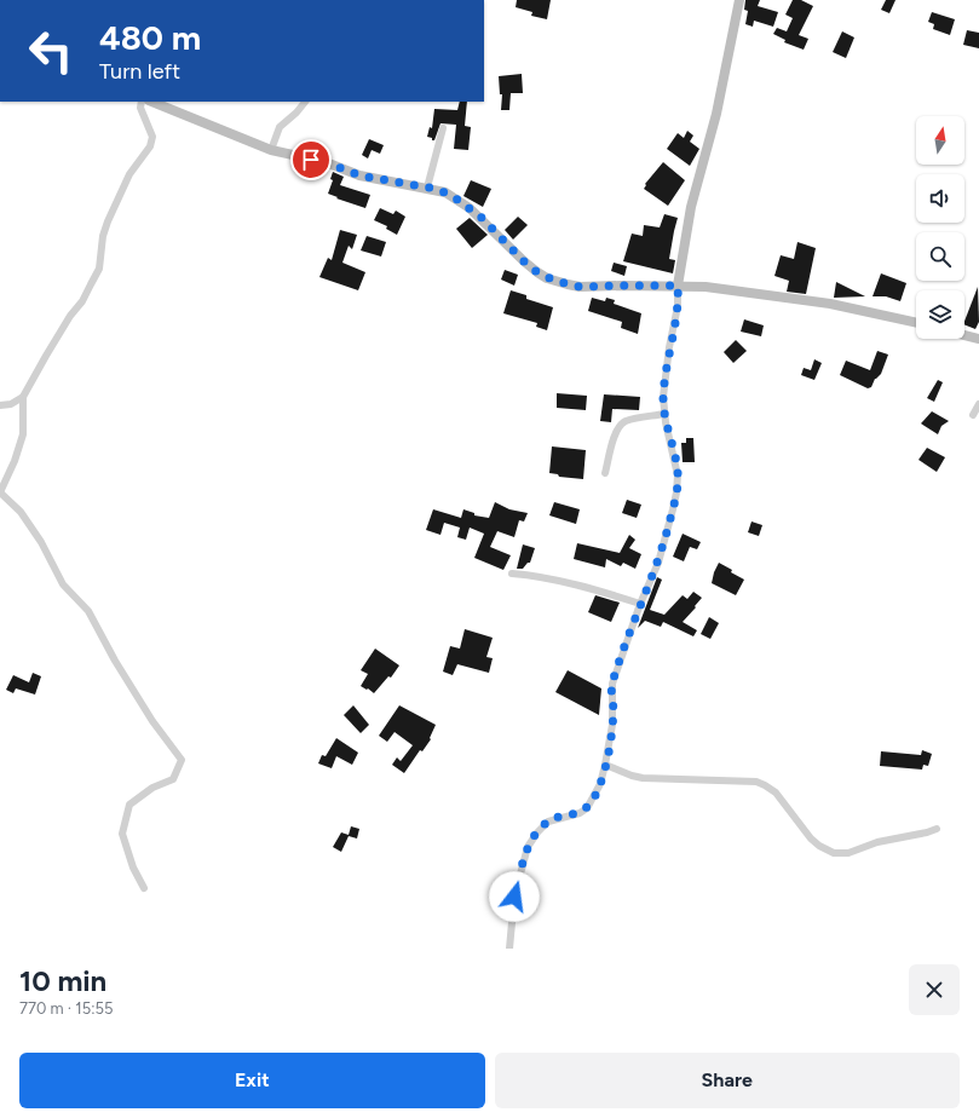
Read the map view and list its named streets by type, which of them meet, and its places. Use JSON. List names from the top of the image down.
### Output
{
  "north": "top",
  "page": {
    "turn": ["480 m", "Turn left"],
    "heading": ["10 min", "770 m · 15:55"],
    "buttons": ["Exit", "Share"]
  }
}
